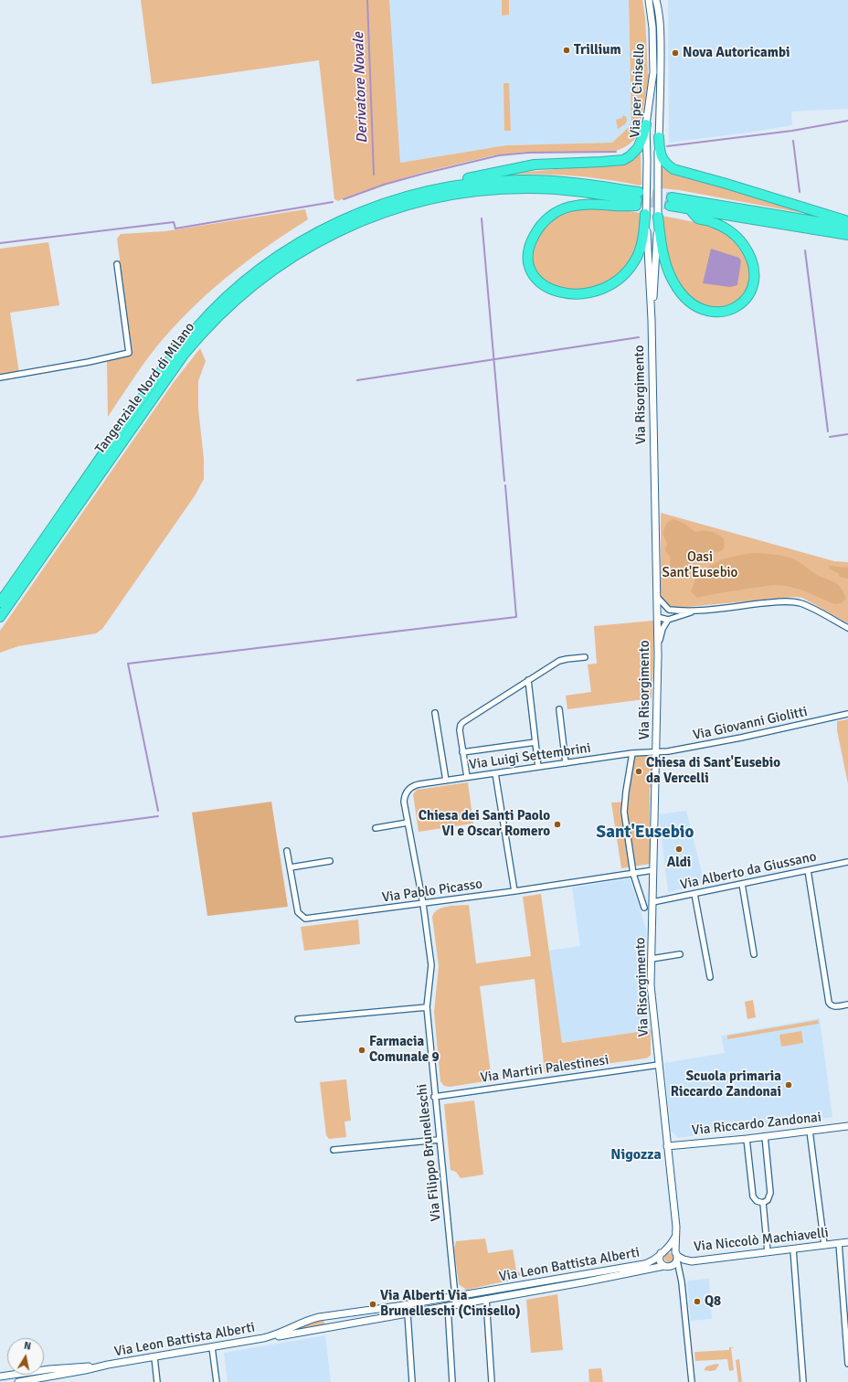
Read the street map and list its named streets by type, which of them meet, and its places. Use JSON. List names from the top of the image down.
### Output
{
  "streets": {
    "highway": ["Tangenziale Nord di Milano"],
    "street": [
      "Via per Cinisello",
      "Via Risorgimento",
      "Via Giovanni Giolitti",
      "Via Luigi Settembrini",
      "Via Alberto da Giussano",
      "Via Pablo Picasso",
      "Via Martiri Palestinesi",
      "Via Riccardo Zandonai",
      "Via Filippo Brunelleschi",
      "Via Niccolò Machiavelli",
      "Via Leon Battista Alberti"
    ]
  },
  "crossings": [
    ["Via per Cinisello", "Via Risorgimento"],
    ["Via Risorgimento", "Via Giovanni Giolitti"],
    ["Via Risorgimento", "Via Luigi Settembrini"],
    ["Via Risorgimento", "Via Alberto da Giussano"],
    ["Via Risorgimento", "Via Pablo Picasso"],
    ["Via Risorgimento", "Via Martiri Palestinesi"],
    ["Via Risorgimento", "Via Riccardo Zandonai"],
    ["Via Risorgimento", "Via Niccolò Machiavelli"],
    ["Via Risorgimento", "Via Leon Battista Alberti"],
    ["Via Giovanni Giolitti", "Via Luigi Settembrini"],
    ["Via Luigi Settembrini", "Via Filippo Brunelleschi"],
    ["Via Pablo Picasso", "Via Filippo Brunelleschi"],
    ["Via Martiri Palestinesi", "Via Filippo Brunelleschi"],
    ["Via Filippo Brunelleschi", "Via Leon Battista Alberti"],
    ["Via Niccolò Machiavelli", "Via Leon Battista Alberti"]
  ],
  "districts": ["Sant'Eusebio", "Nigozza"],
  "water": ["Derivatore Novale"],
  "parks": ["Oasi Sant'Eusebio"],
  "places": [
    "Trillium",
    "Nova Autoricambi",
    "Chiesa di Sant'Eusebio da Vercelli",
    "Chiesa dei Santi Paolo VI e Oscar Romero",
    "Aldi",
    "Farmacia Comunale 9",
    "Scuola primaria Riccardo Zandonai",
    "Q8",
    "Via Alberti Via Brunelleschi (Cinisello)"
  ],
  "north": "top"
}
